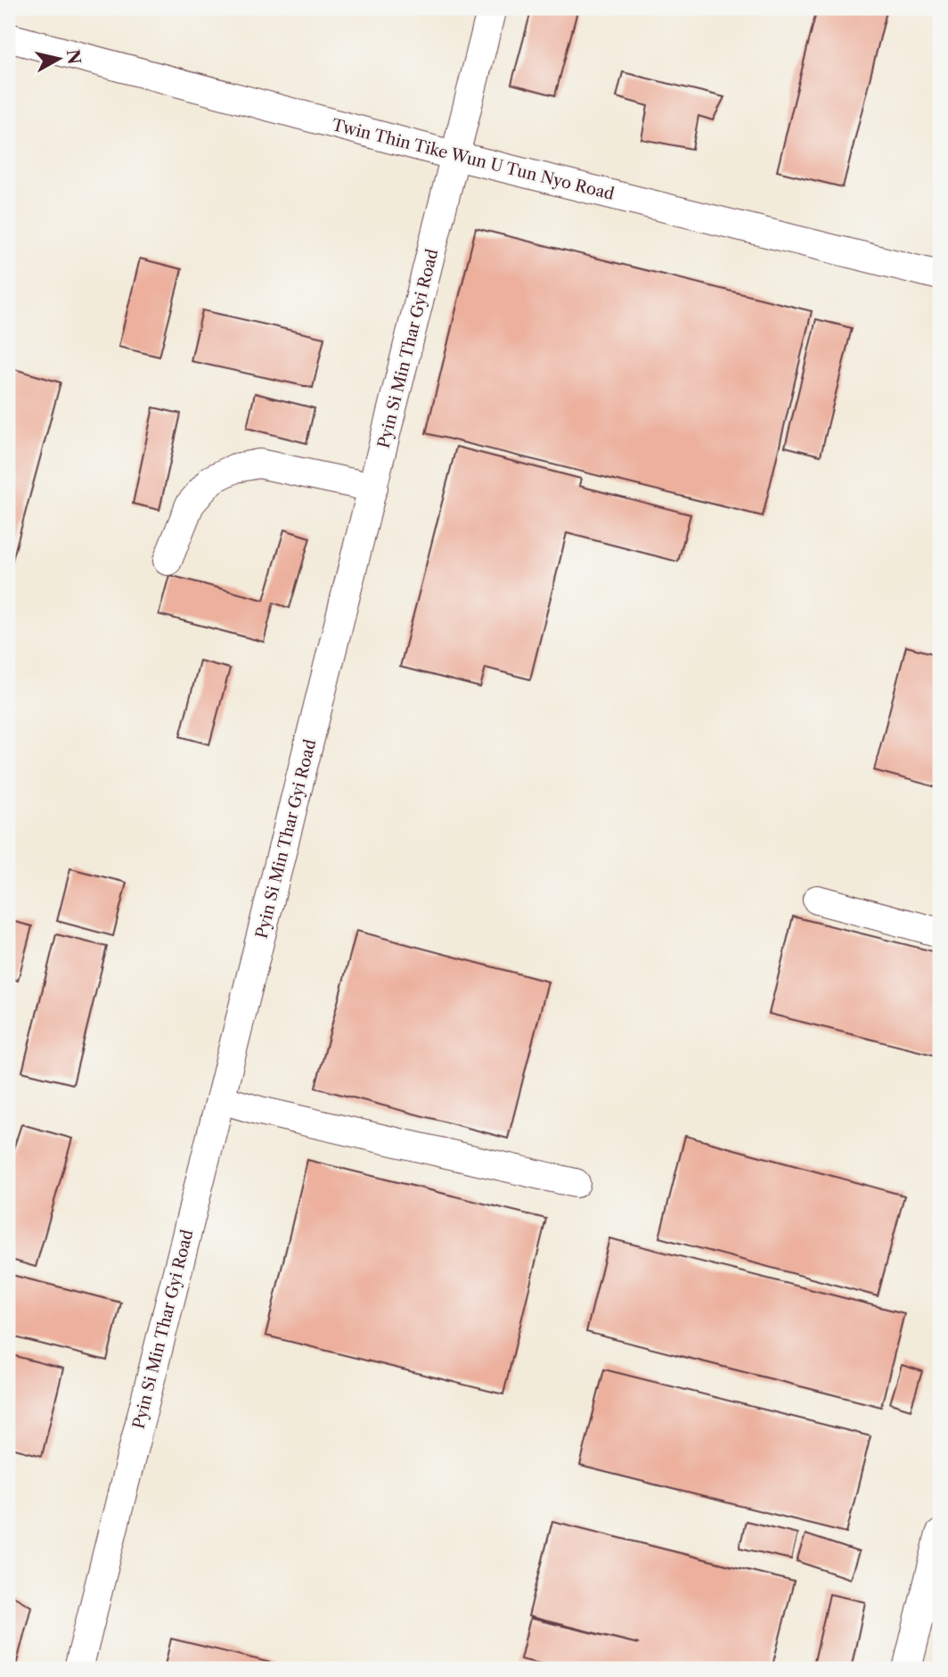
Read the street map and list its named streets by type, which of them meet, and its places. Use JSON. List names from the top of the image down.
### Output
{
  "streets": {
    "street": ["Twin Thin Tike Wun U Tun Nyo Road", "Pyin Si Min Thar Gyi Road"]
  },
  "crossings": [
    ["Twin Thin Tike Wun U Tun Nyo Road", "Pyin Si Min Thar Gyi Road"]
  ],
  "north": "right"
}
